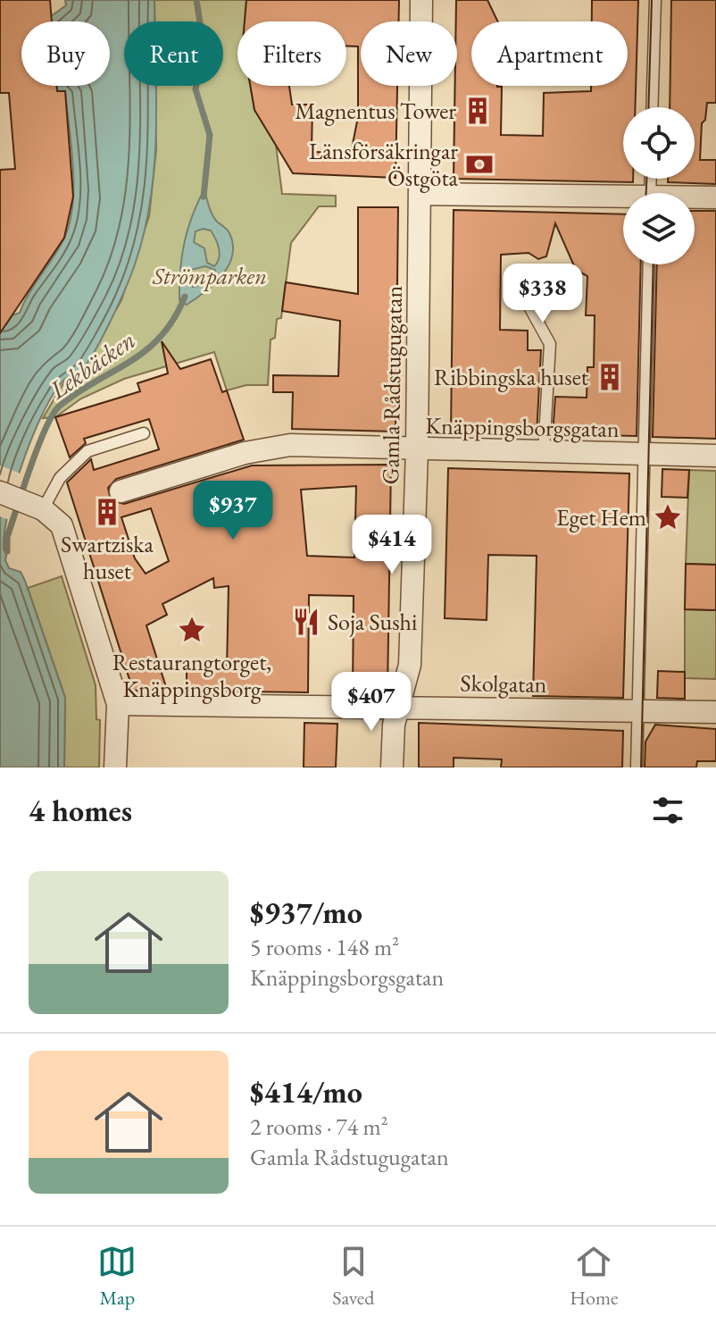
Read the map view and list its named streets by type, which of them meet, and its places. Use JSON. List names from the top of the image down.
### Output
{
  "streets": {
    "street": ["Gamla Rådstugugatan", "Knäppingsborgsgatan", "Skolgatan"]
  },
  "crossings": [
    ["Gamla Rådstugugatan", "Knäppingsborgsgatan"],
    ["Gamla Rådstugugatan", "Skolgatan"]
  ],
  "water": ["Lekbäcken"],
  "parks": ["Strömparken"],
  "places": {
    "building": ["Magnentus Tower", "Ribbingska huset", "Swartziska huset"],
    "bank": ["Länsförsäkringar Östgöta"],
    "place": ["Eget Hem", "Restaurangtorget, Knäppingsborg"],
    "restaurant": ["Soja Sushi"]
  },
  "page": {
    "chip": [
      "Buy",
      "Rent",
      "Filters",
      "New",
      "Apartment"
    ],
    "price": [
      "$338",
      "$937",
      "$414",
      "$407"
    ],
    "heading": "4 homes",
    "list": [
      {
        "name": "$937/mo",
        "note": "5 rooms · 148 m² · Knäppingsborgsgatan"
      },
      {
        "name": "$414/mo",
        "note": "2 rooms · 74 m² · Gamla Rådstugugatan"
      }
    ],
    "tabs": ["Map", "Saved", "Home"]
  }
}
